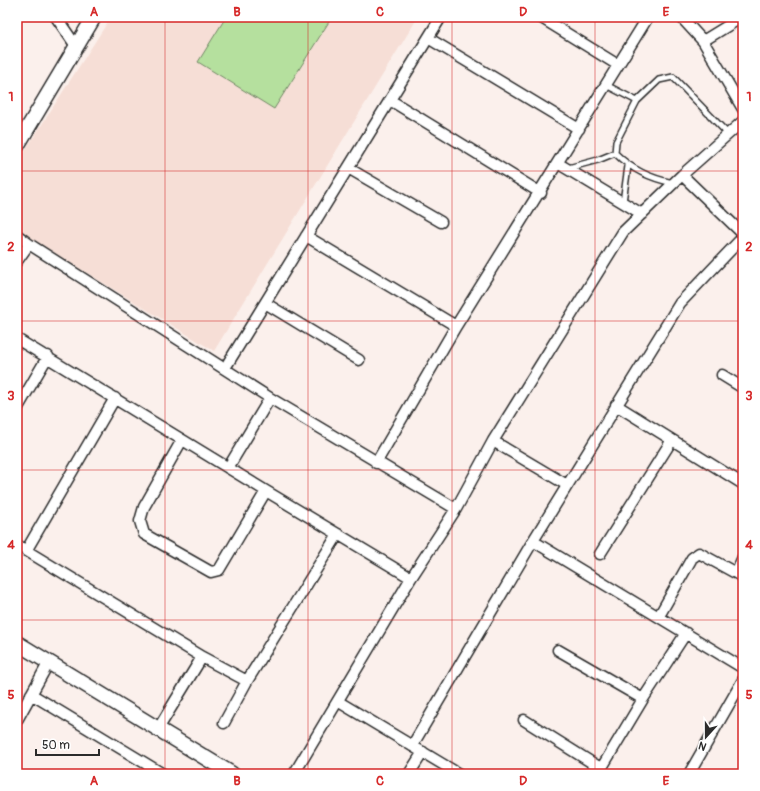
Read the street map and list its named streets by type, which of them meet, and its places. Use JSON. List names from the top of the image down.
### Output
{
  "scale_bar": "50 m",
  "north": "bottom",
  "grid": {
    "columns": [
      "A",
      "B",
      "C",
      "D",
      "E"
    ],
    "rows": [
      "1",
      "2",
      "3",
      "4",
      "5"
    ]
  }
}
